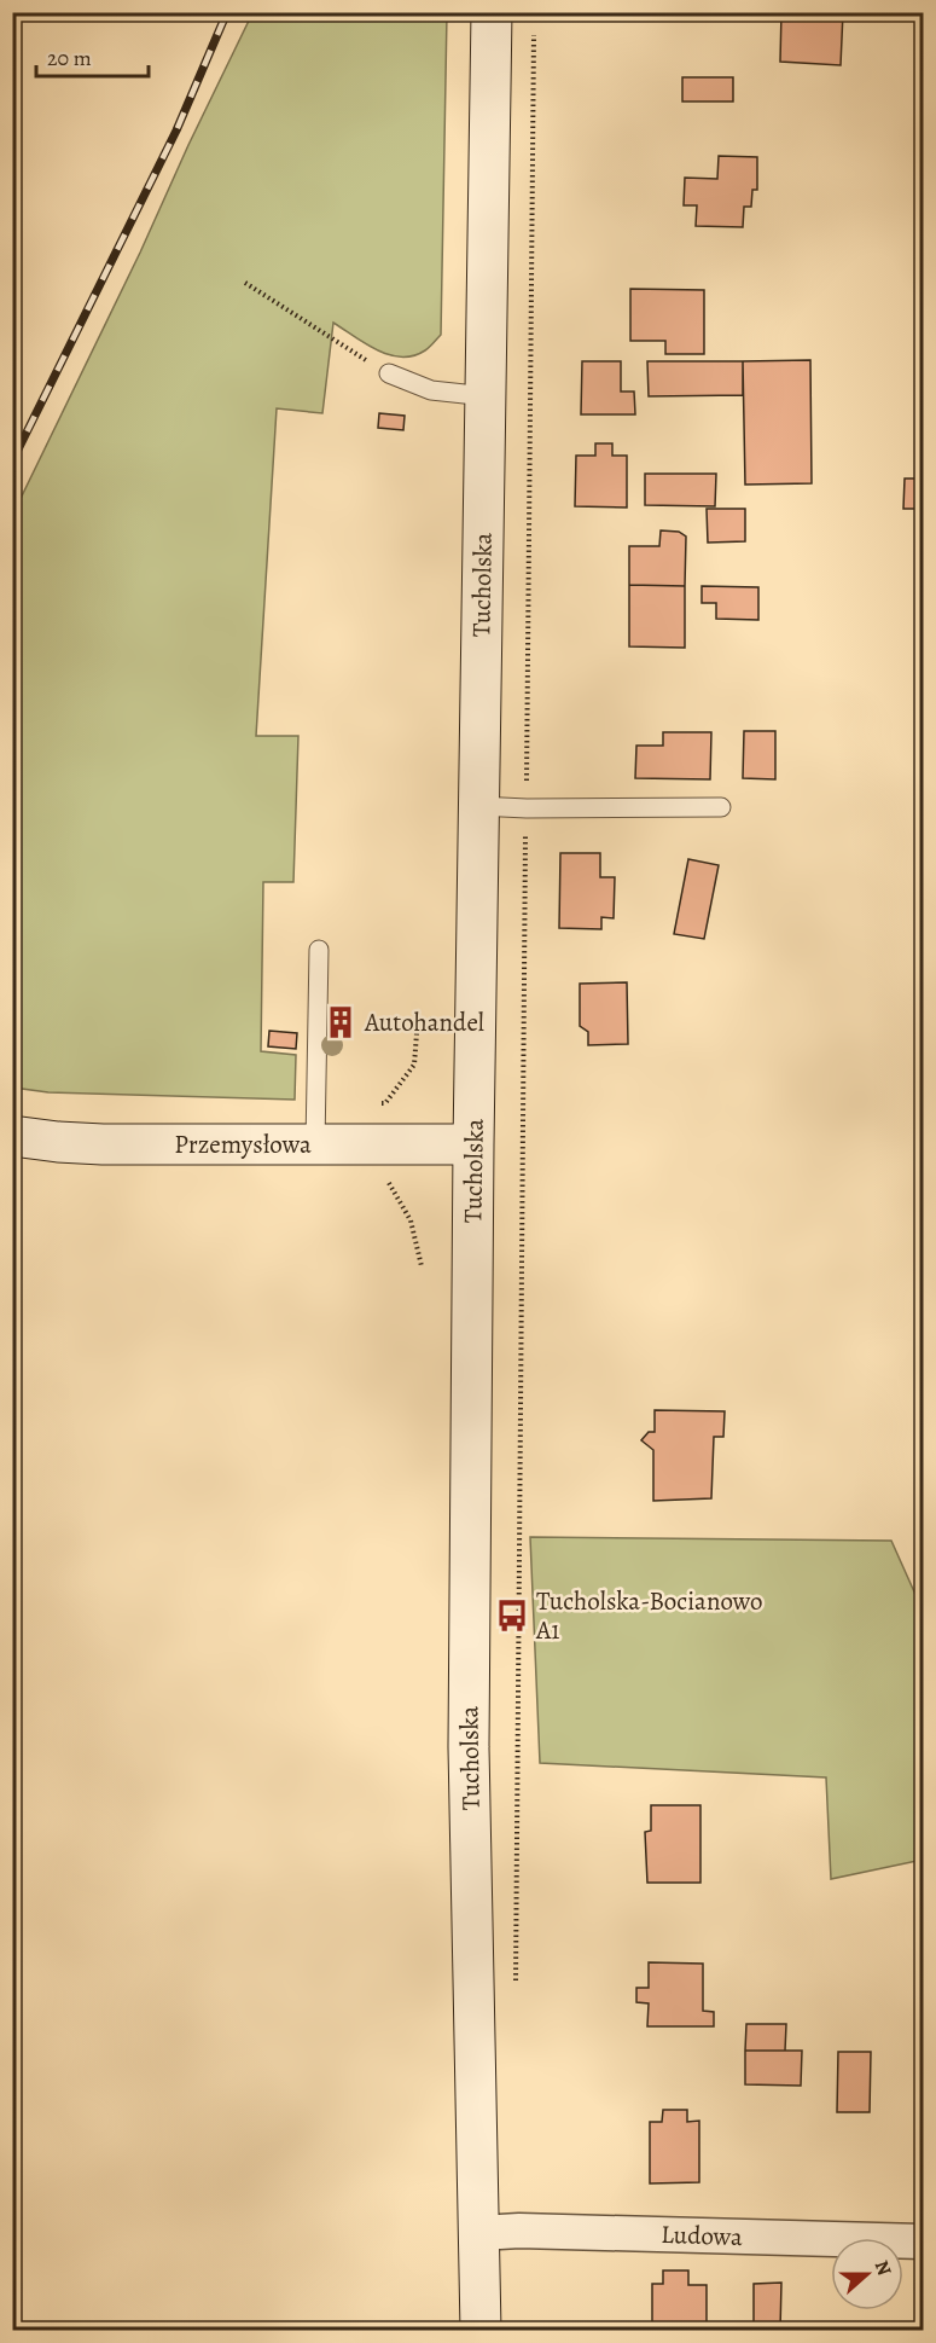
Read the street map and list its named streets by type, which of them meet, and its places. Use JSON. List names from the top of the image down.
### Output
{
  "streets": {
    "main road": ["Tucholska", "Przemysłowa"],
    "street": ["Ludowa"]
  },
  "crossings": [
    ["Tucholska", "Przemysłowa"],
    ["Tucholska", "Ludowa"]
  ],
  "places": {
    "building": ["Autohandel"],
    "bus stop": ["Tucholska-Bocianowo A1"]
  },
  "scale_bar": "20 m",
  "north": "right"
}
